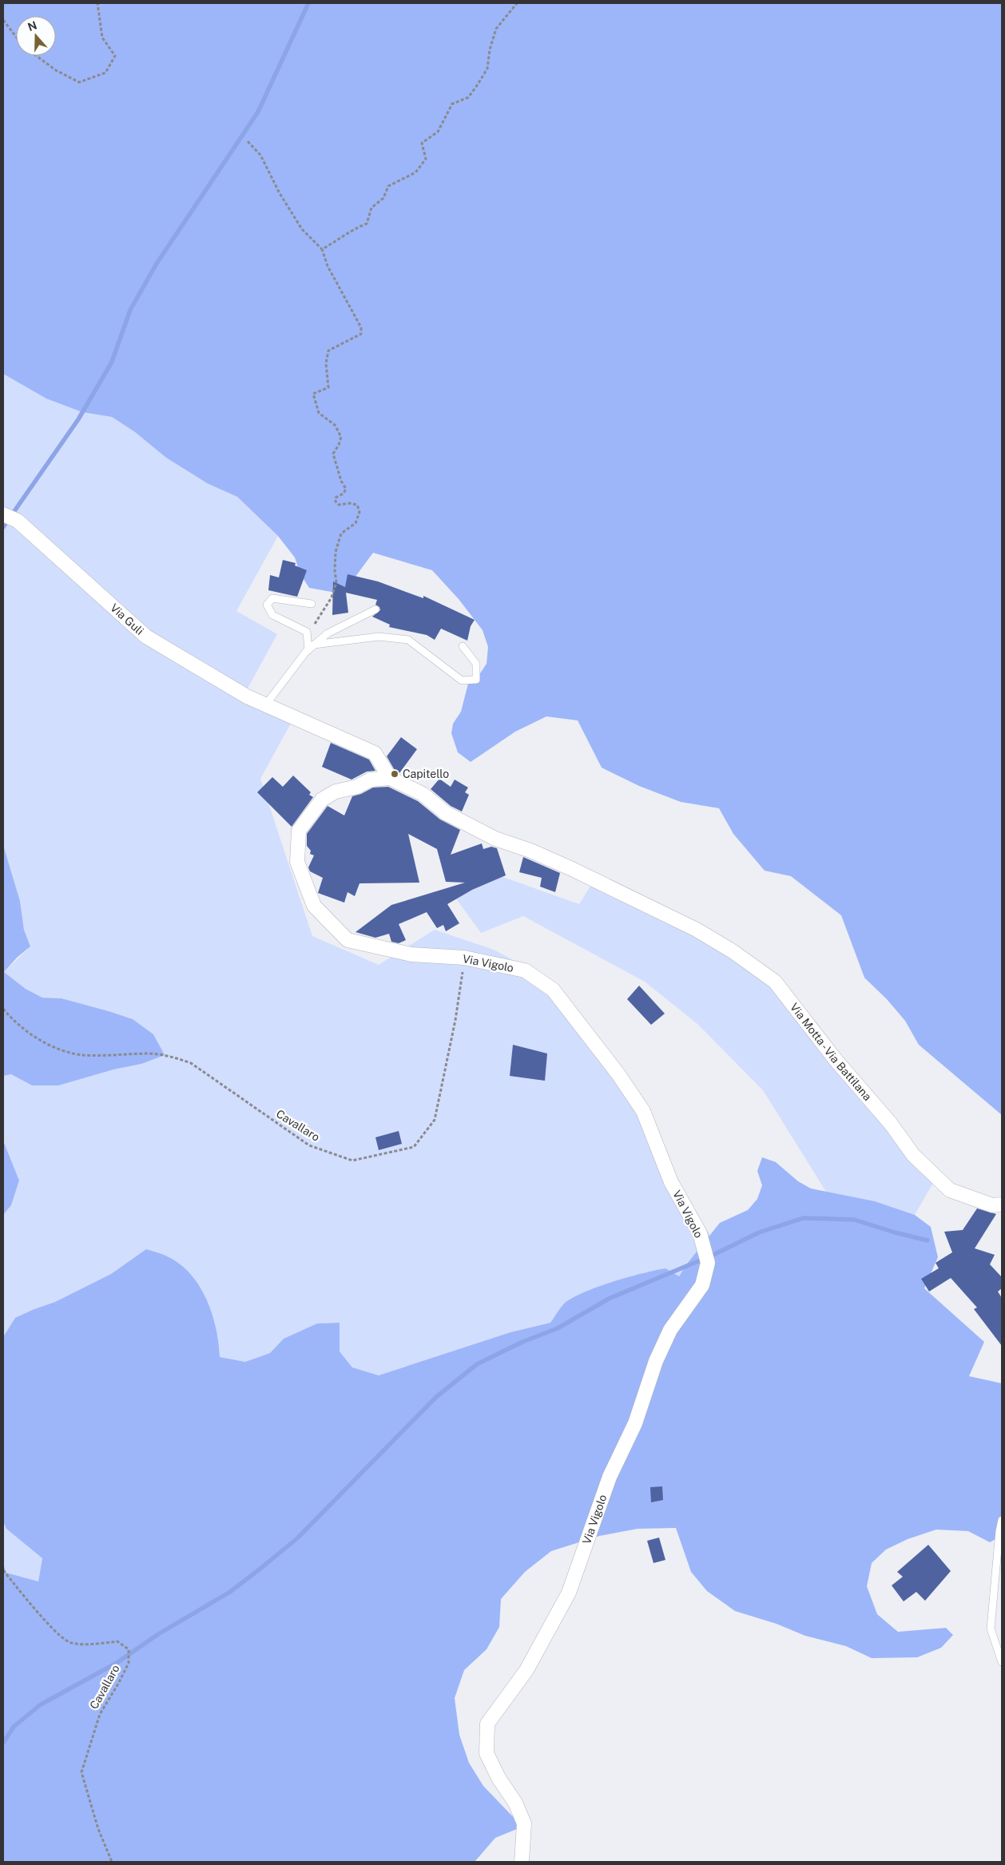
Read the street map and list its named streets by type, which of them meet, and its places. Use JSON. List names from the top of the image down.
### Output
{
  "streets": {
    "street": ["Via Guli", "Via Vigolo", "Via Motta - Via Battilana"],
    "path": ["Cavallaro"]
  },
  "crossings": [
    ["Via Vigolo", "Via Motta - Via Battilana"],
    ["Via Vigolo", "Cavallaro"]
  ],
  "places": ["Capitello"],
  "north": "top"
}
